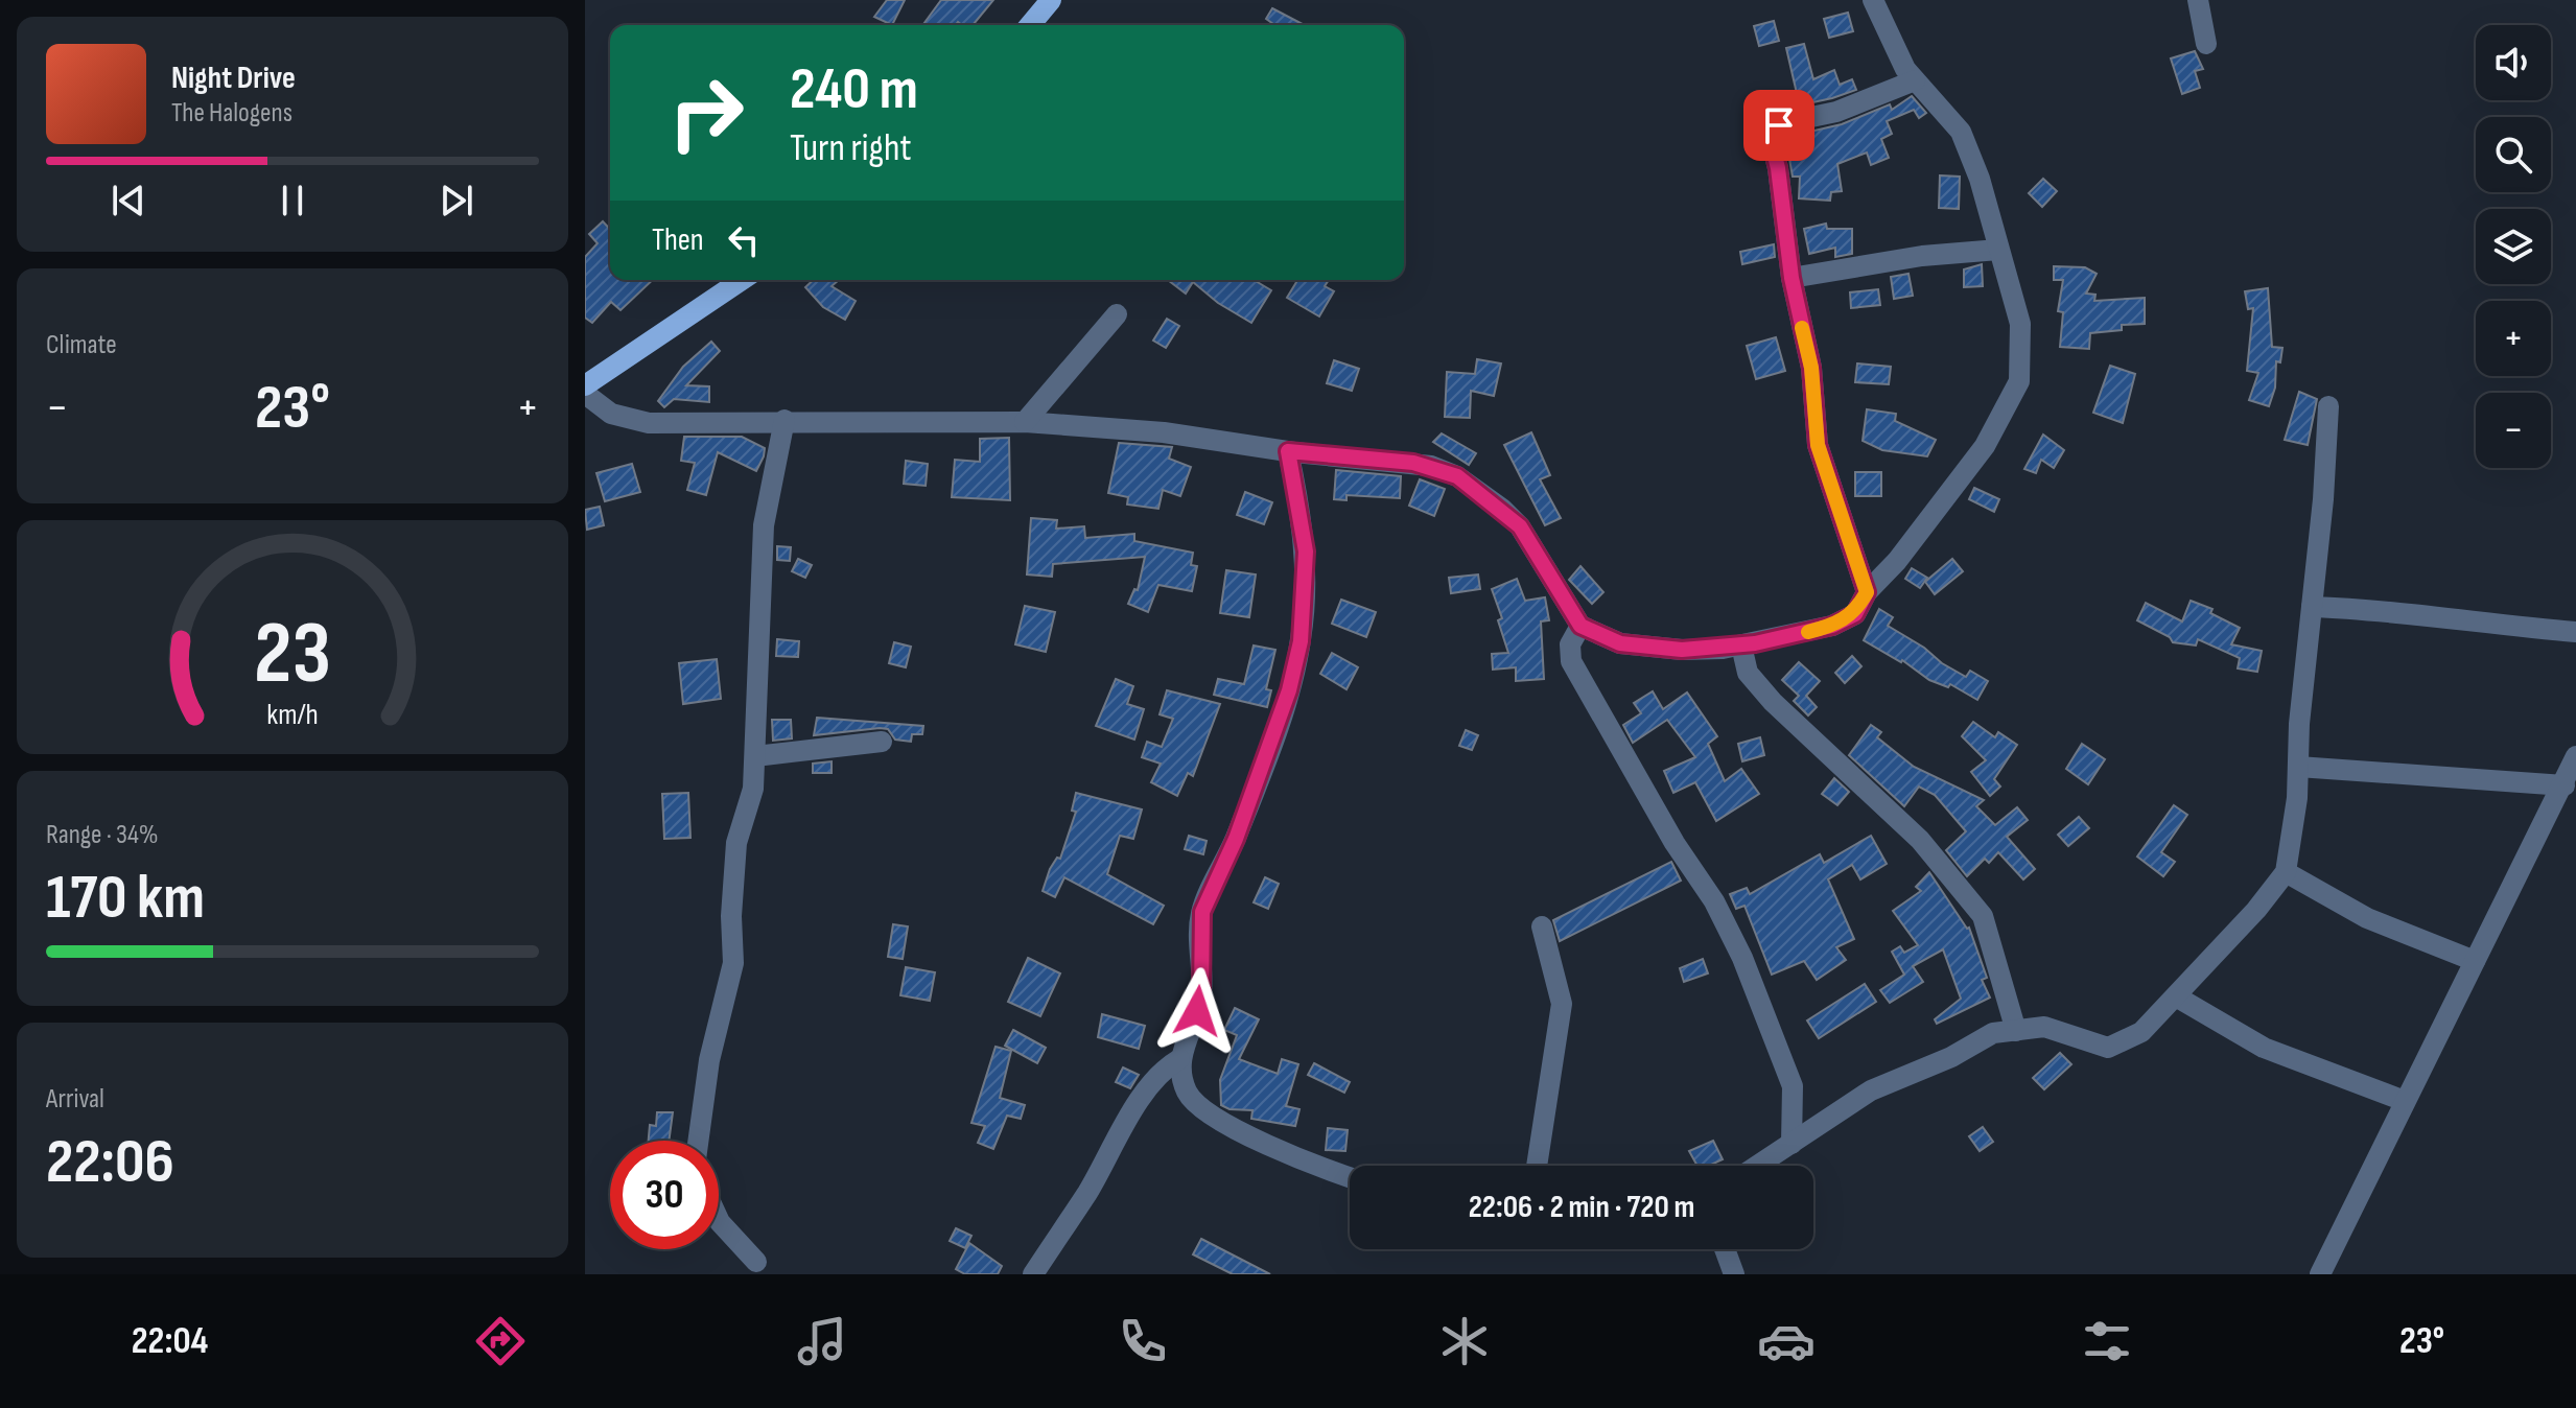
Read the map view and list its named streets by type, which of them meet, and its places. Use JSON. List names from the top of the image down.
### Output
{
  "page": {
    "map_buttons": ["+", "−"],
    "turn": ["240 m", "Turn right"],
    "song": ["Night Drive", "The Halogens"],
    "then": "Then",
    "tile": [
      "Climate",
      ["Range · 34%", "170 km"],
      ["Arrival", "22:06"]
    ],
    "heat": ["−", "23°", "+"],
    "limit": "30",
    "trip": "22:06 · 2 min · 720 m",
    "tabs": ["22:04", "23°"],
    "gauge": ["23", "km/h"]
  }
}
